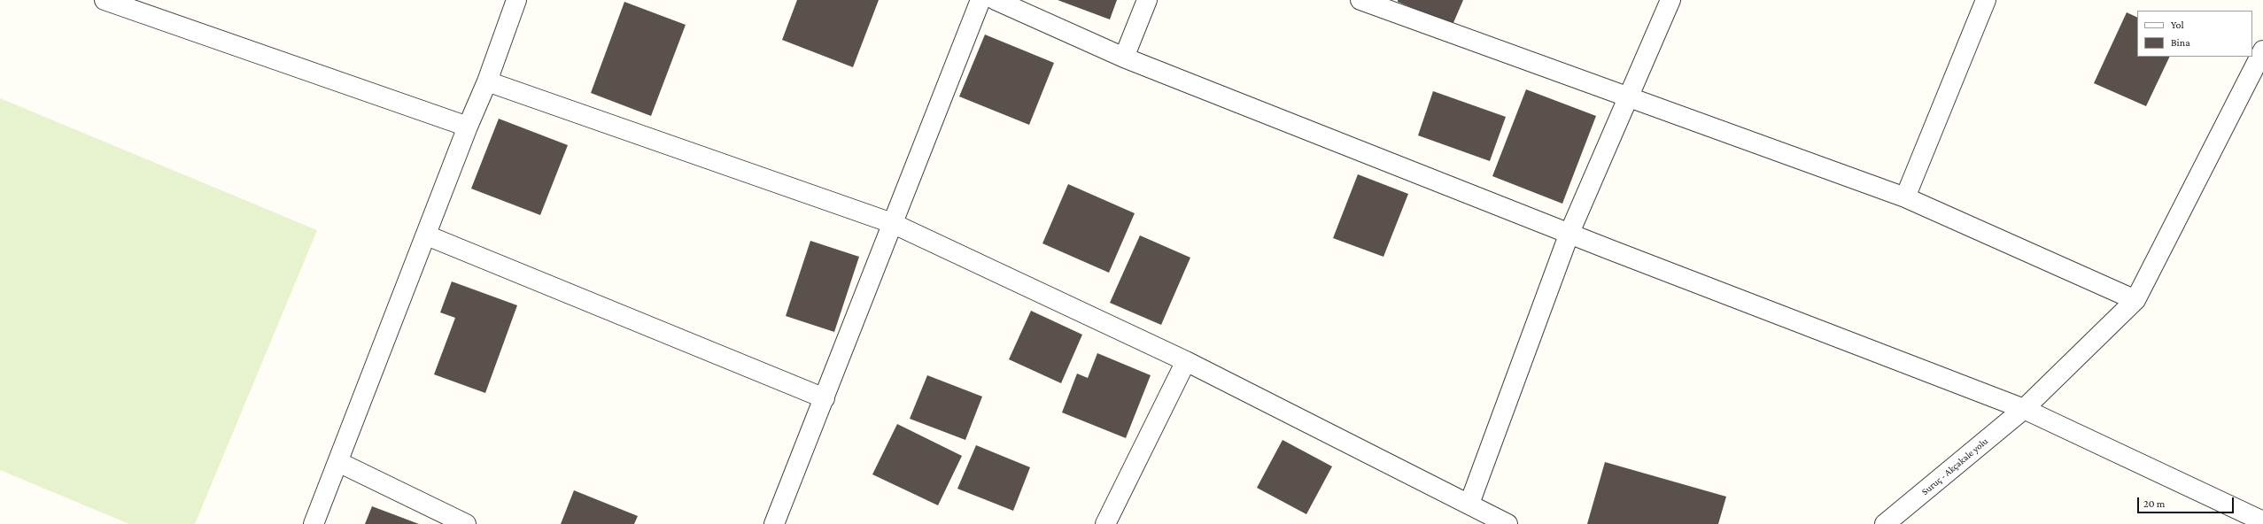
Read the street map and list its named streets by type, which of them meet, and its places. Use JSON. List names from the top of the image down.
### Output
{
  "streets": {
    "street": ["Suruç - Akçakale yolu"]
  },
  "legend": ["Yol", "Bina"],
  "scale_bar": "20 m"
}
